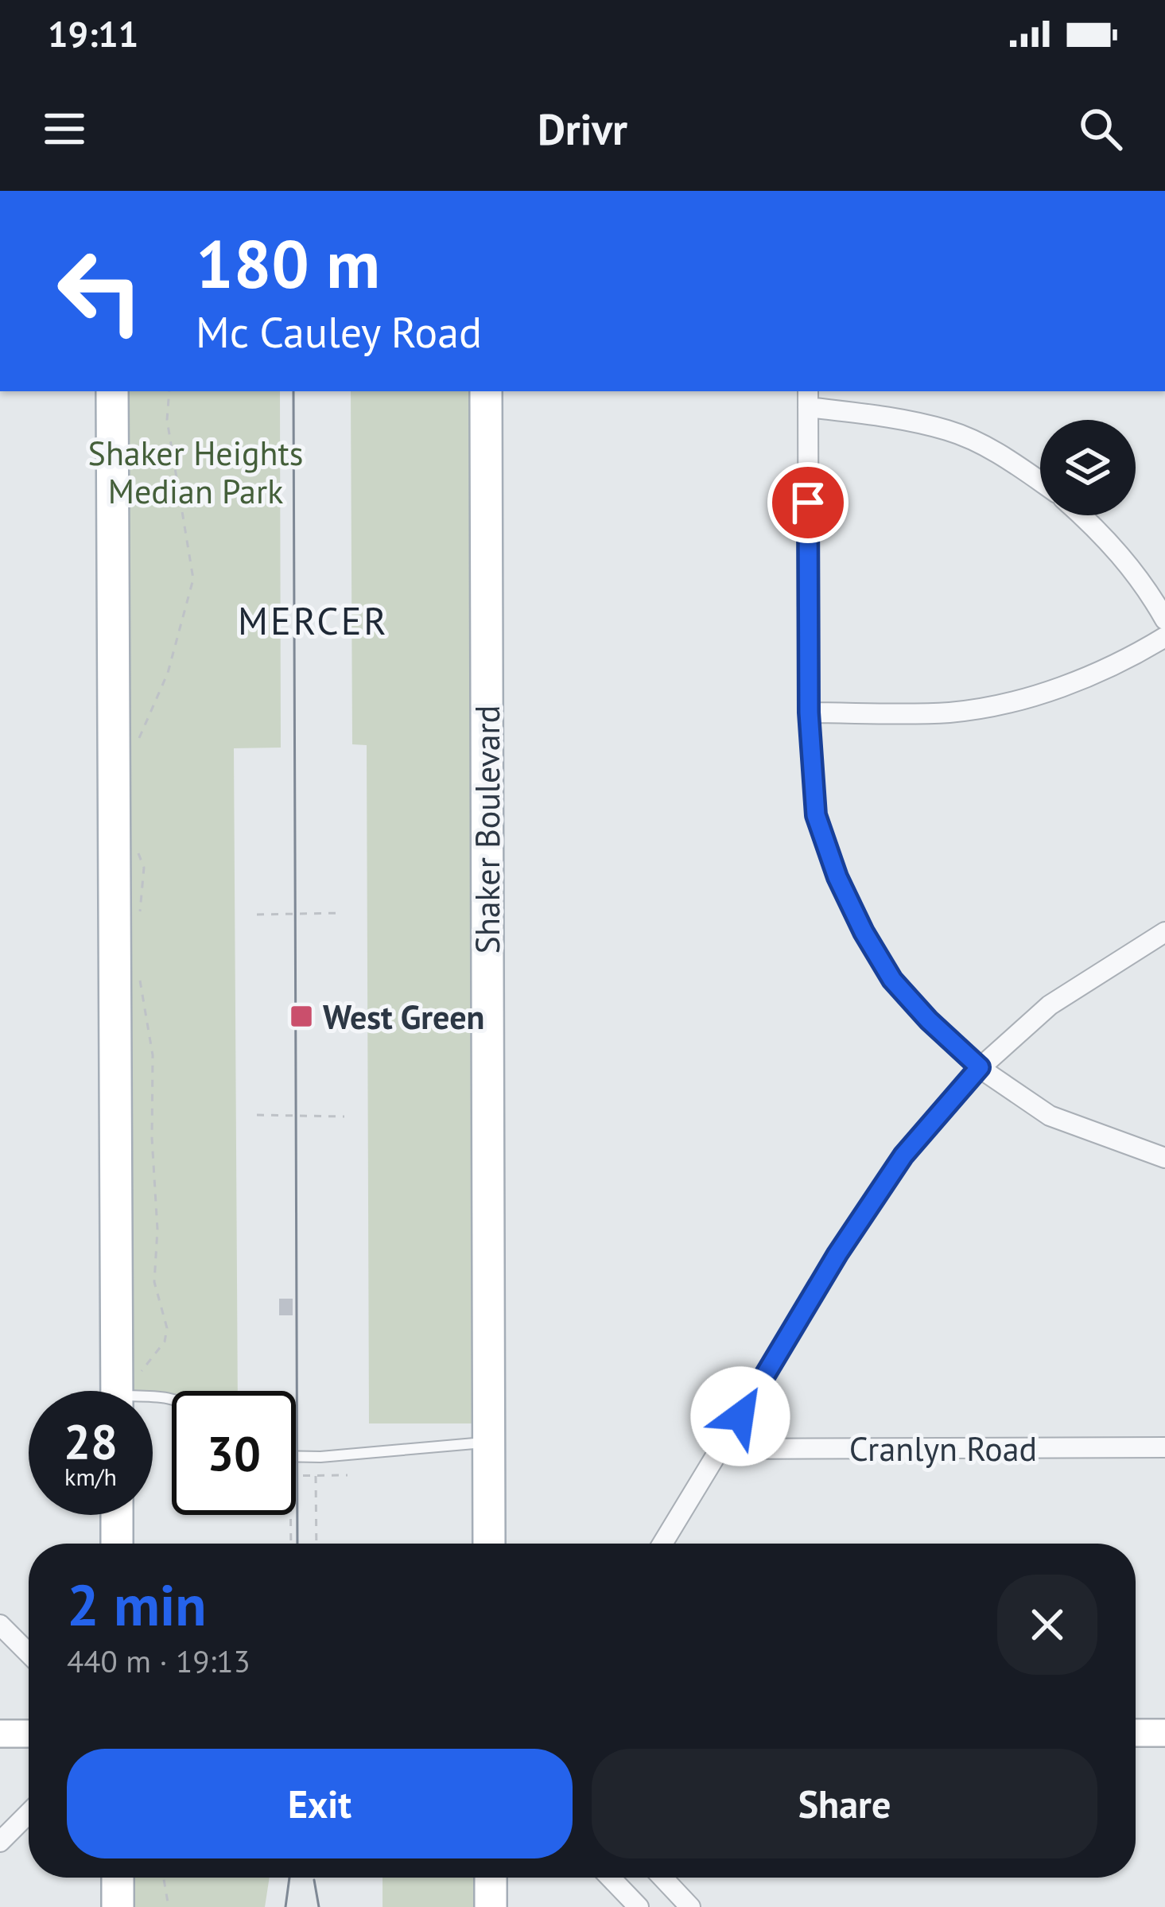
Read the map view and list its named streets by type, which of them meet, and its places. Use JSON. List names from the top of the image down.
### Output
{
  "streets": {
    "main road": ["Shaker Boulevard"],
    "street": ["Cranlyn Road"]
  },
  "districts": ["MERCER"],
  "parks": ["Shaker Heights Median Park"],
  "places": {
    "transit": ["West Green"]
  },
  "page": {
    "status": "19:11",
    "header": "Drivr",
    "turn": ["180 m", "Mc Cauley Road"],
    "speed": "28 km/h",
    "limit": "30",
    "heading": ["2 min", "440 m · 19:13"],
    "buttons": ["Exit", "Share"]
  }
}
